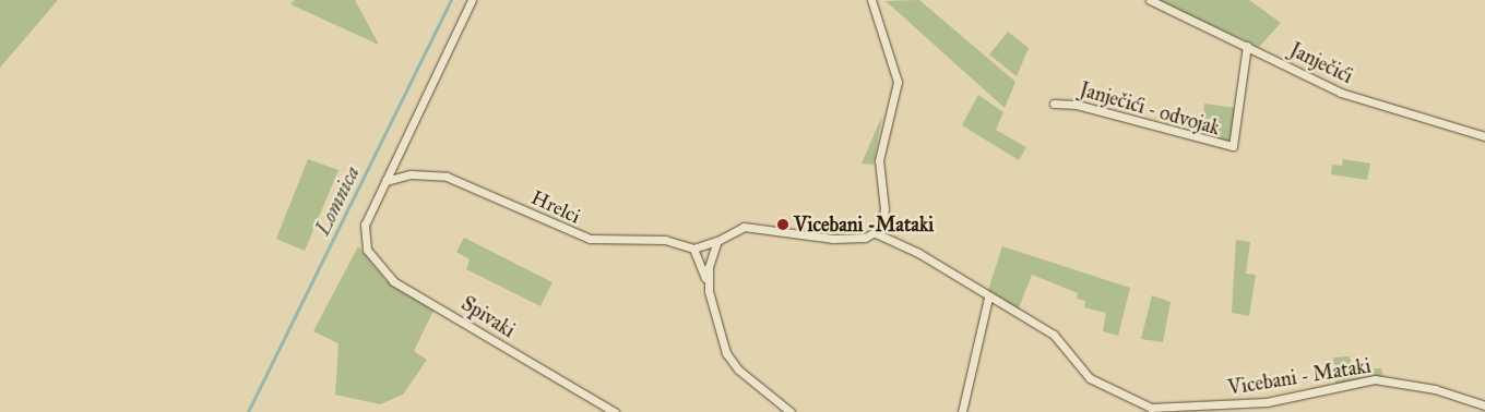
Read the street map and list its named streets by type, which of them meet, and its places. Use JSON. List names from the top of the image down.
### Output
{
  "streets": {
    "street": [
      "Janječići",
      "Janječići - odvojak",
      "Hrelci",
      "Spivaki",
      "Vicebani - Mataki"
    ]
  },
  "crossings": [
    ["Janječići", "Janječići - odvojak"],
    ["Hrelci", "Spivaki"]
  ],
  "water": ["Lomnica"],
  "places": ["Vicebani -Mataki"]
}
